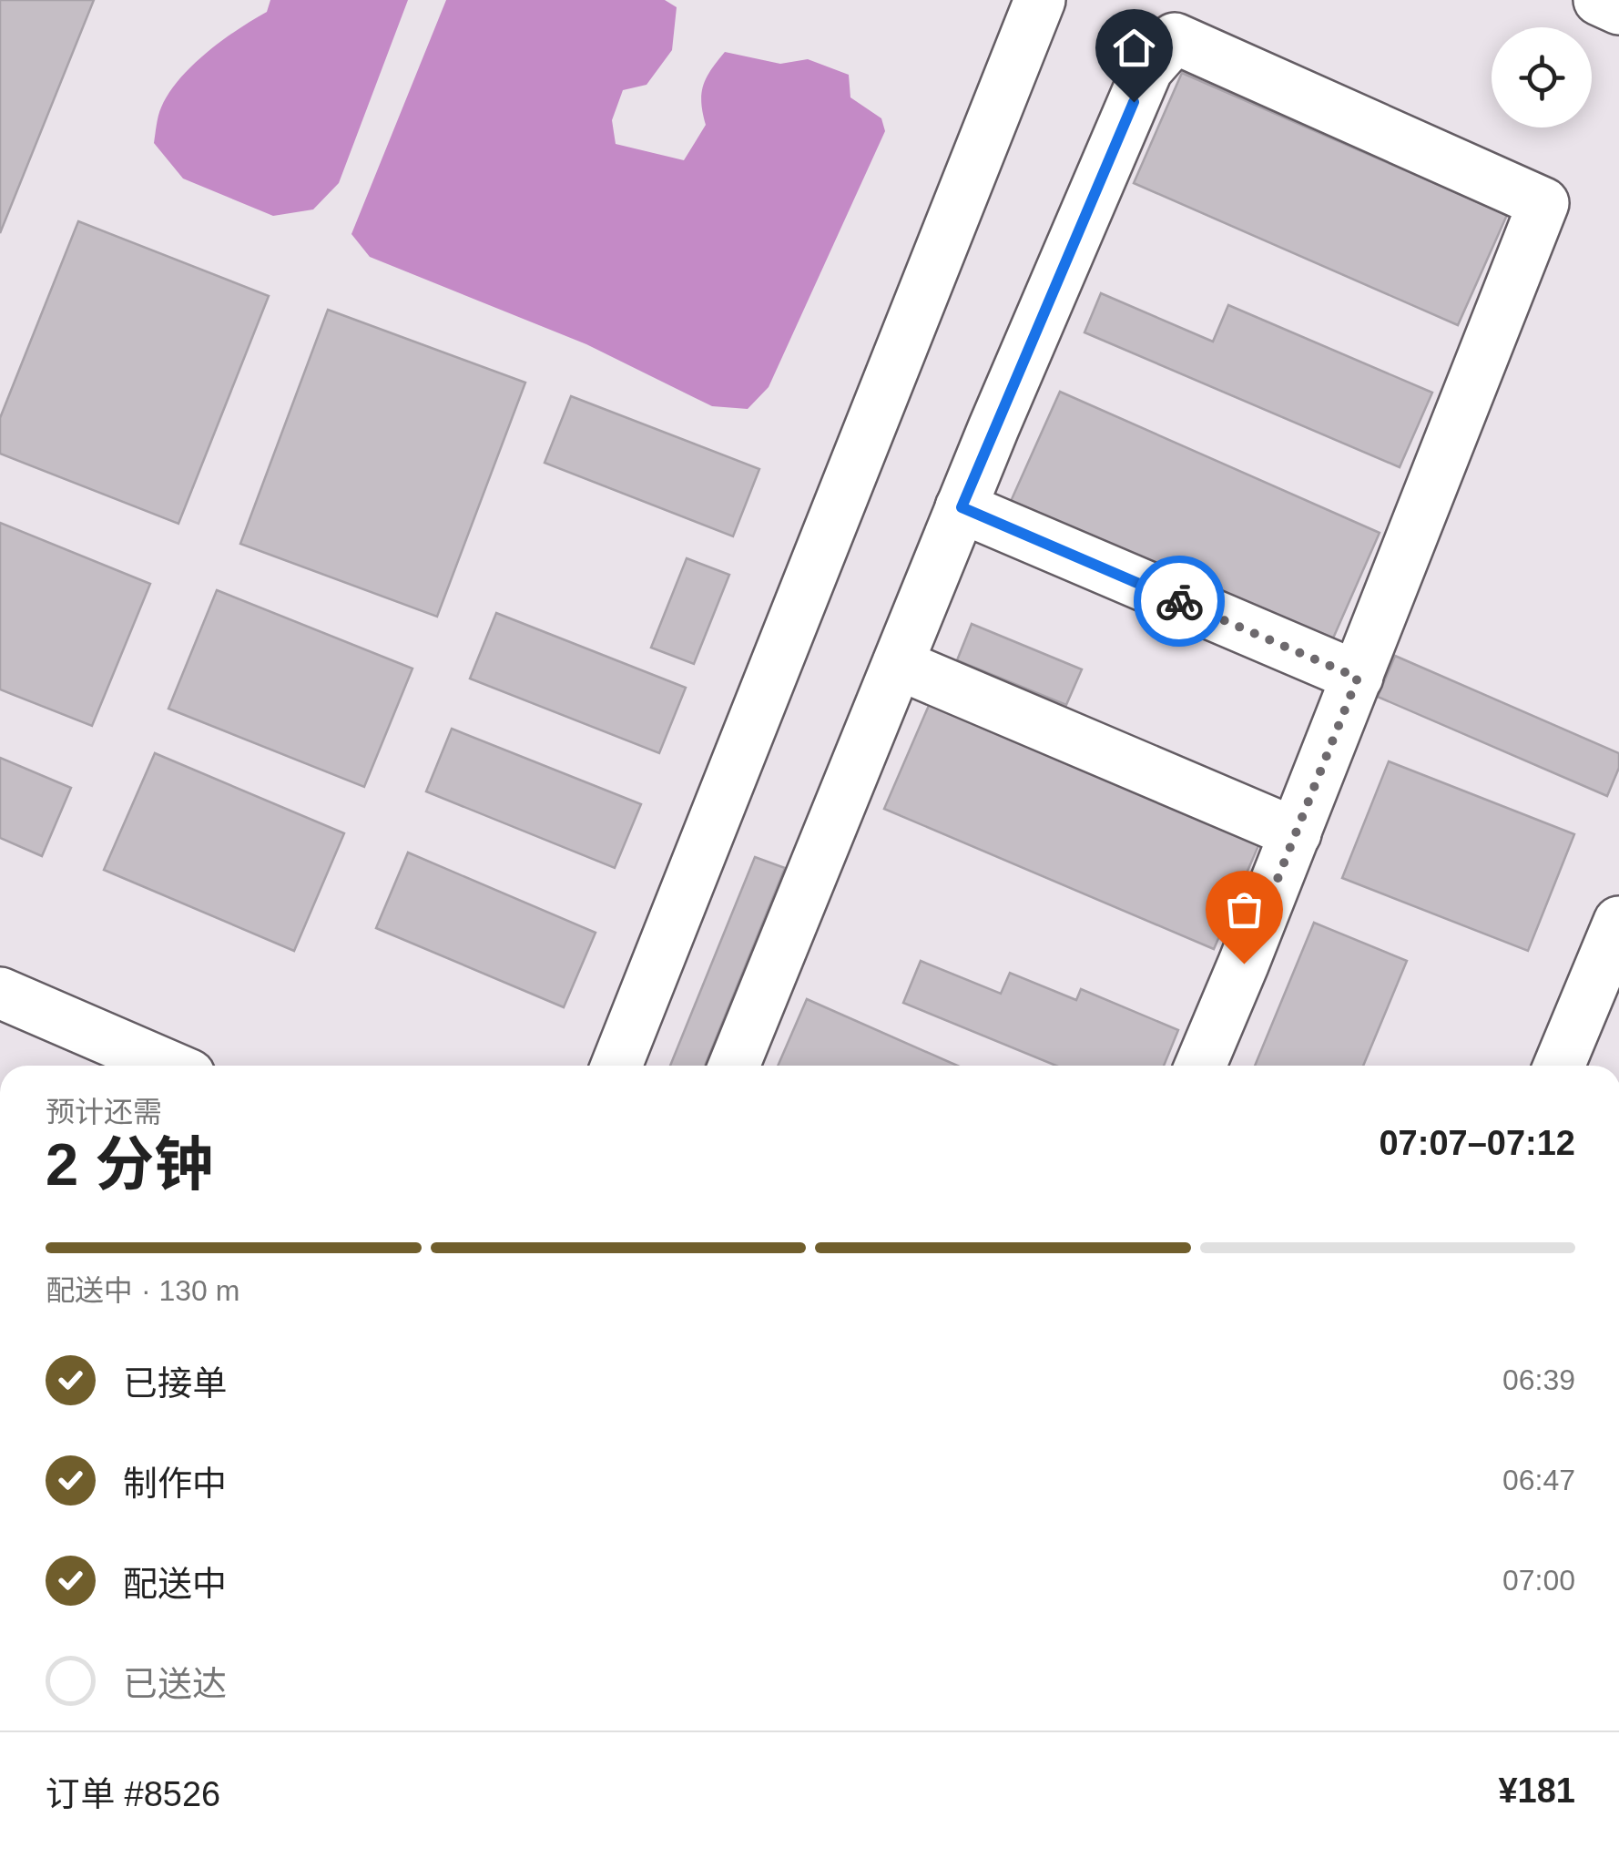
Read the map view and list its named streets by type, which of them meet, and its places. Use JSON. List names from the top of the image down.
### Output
{
  "page": {
    "heading": ["2 分钟", "预计还需", "07:07–07:12"],
    "panel": ["订单 #8526", "¥181"],
    "bar": "配送中 · 130 m",
    "list": [
      ["已接单", "06:39"],
      ["制作中", "06:47"],
      ["配送中", "07:00"],
      "已送达"
    ]
  }
}
